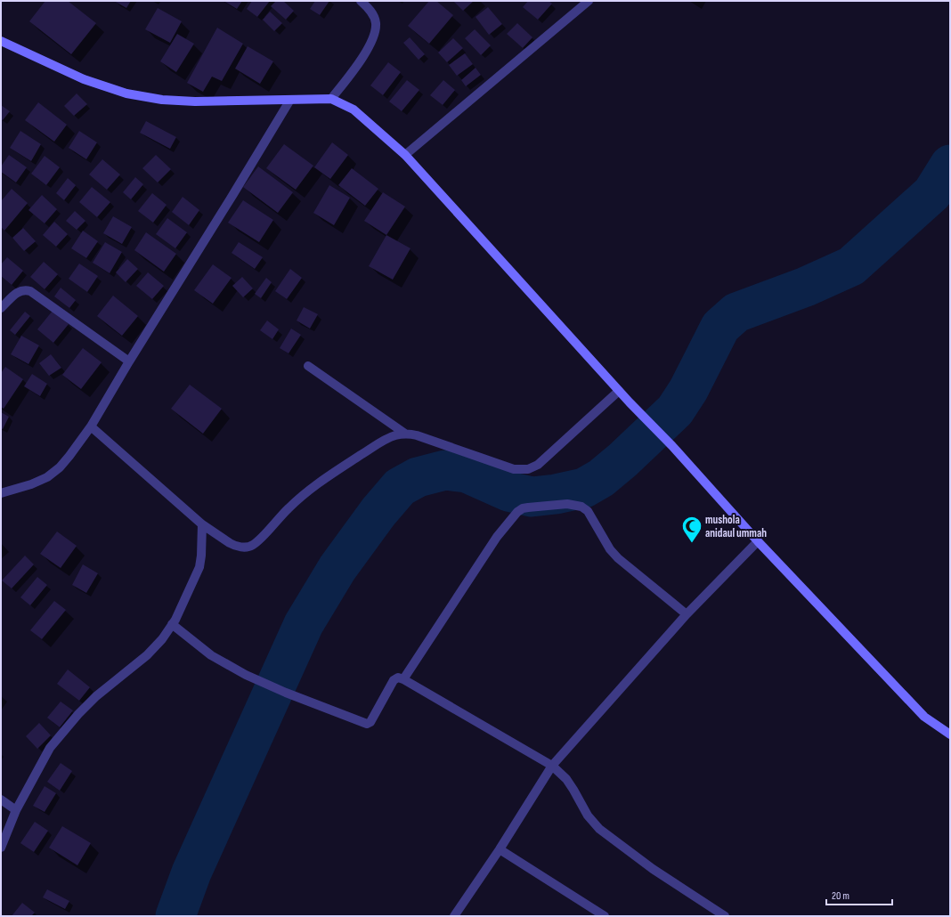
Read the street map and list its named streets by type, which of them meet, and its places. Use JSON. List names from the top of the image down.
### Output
{
  "places": {
    "mosque": ["mushola anidaul ummah"]
  },
  "scale_bar": "20 m"
}
